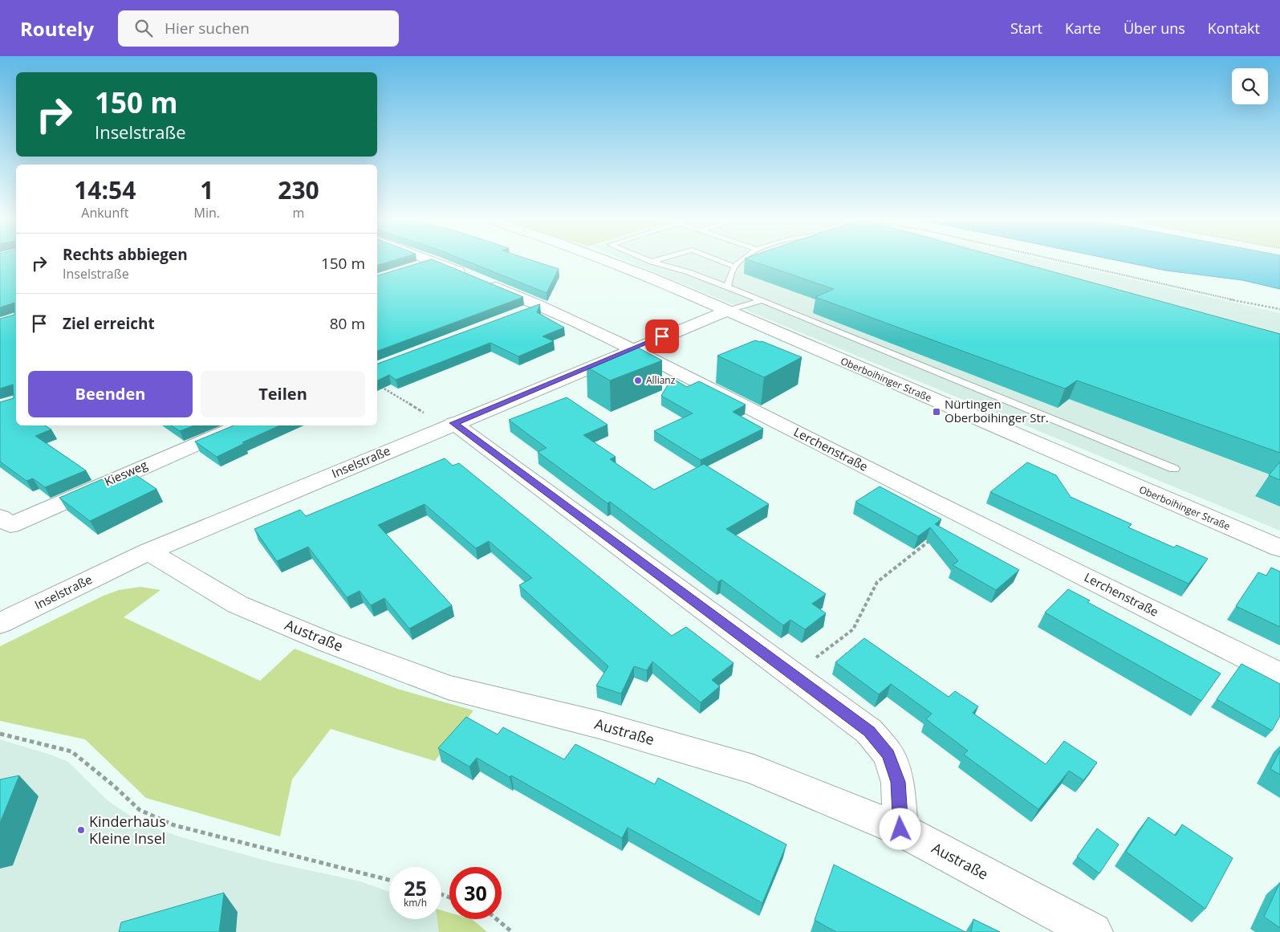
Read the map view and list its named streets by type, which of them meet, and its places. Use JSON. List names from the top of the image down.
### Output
{
  "streets": {
    "street": [
      "Oberboihinger Straße",
      "Lerchenstraße",
      "Inselstraße",
      "Kiesweg",
      "Austraße"
    ]
  },
  "crossings": [
    ["Oberboihinger Straße", "Inselstraße"],
    ["Lerchenstraße", "Inselstraße"],
    ["Inselstraße", "Austraße"]
  ],
  "places": {
    "other": ["Allianz", "Kinderhaus Kleine Insel"],
    "transit": ["Nürtingen Oberboihinger Str."]
  },
  "page": {
    "header": "Routely",
    "search": "Hier suchen",
    "nav": [
      "Start",
      "Karte",
      "Über uns",
      "Kontakt"
    ],
    "turn": ["150 m", "Inselstraße"],
    "eta": [
      "14:54",
      "Ankunft",
      "1",
      "Min.",
      "230",
      "m"
    ],
    "list": [
      {
        "name": "Rechts abbiegen",
        "note": "Inselstraße",
        "value": "150 m"
      },
      {
        "name": "Ziel erreicht",
        "value": "80 m"
      }
    ],
    "buttons": ["Beenden", "Teilen"],
    "speed": "25 km/h",
    "limit": "30"
  }
}
